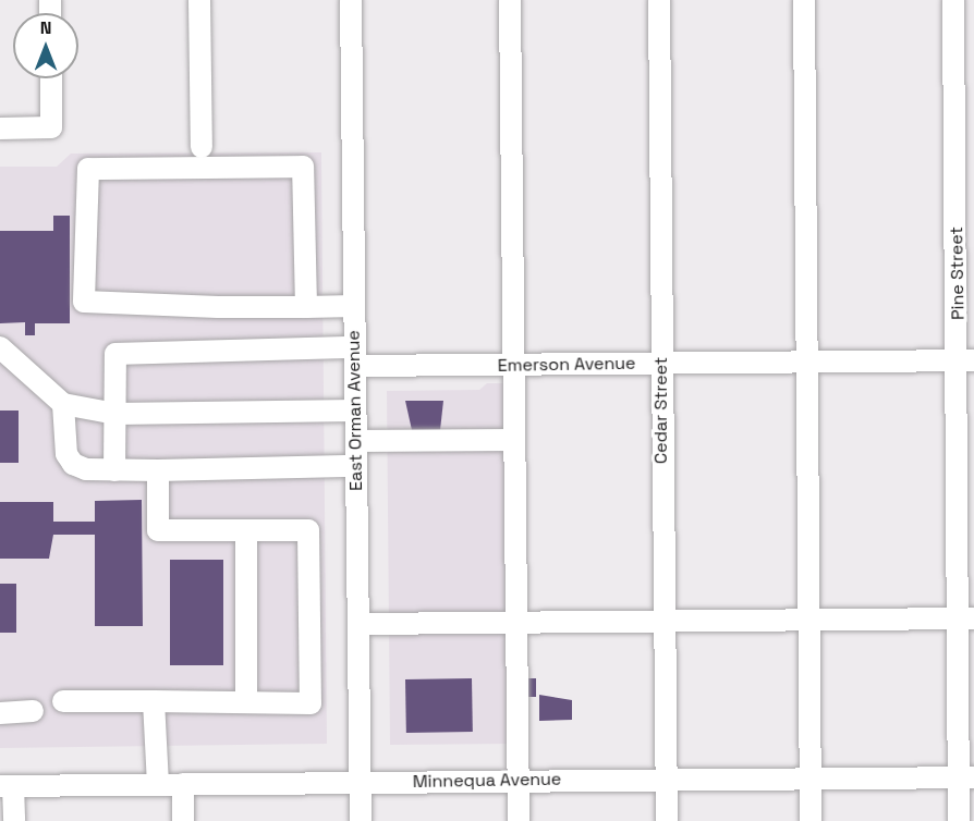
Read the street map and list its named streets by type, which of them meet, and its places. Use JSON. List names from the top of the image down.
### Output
{
  "streets": {
    "street": [
      "Pine Street",
      "Emerson Avenue",
      "East Orman Avenue",
      "Cedar Street",
      "Minnequa Avenue"
    ]
  },
  "crossings": [
    ["Pine Street", "Emerson Avenue"],
    ["Pine Street", "Minnequa Avenue"],
    ["Emerson Avenue", "East Orman Avenue"],
    ["Emerson Avenue", "Cedar Street"],
    ["East Orman Avenue", "Minnequa Avenue"],
    ["Cedar Street", "Minnequa Avenue"]
  ],
  "north": "top"
}
